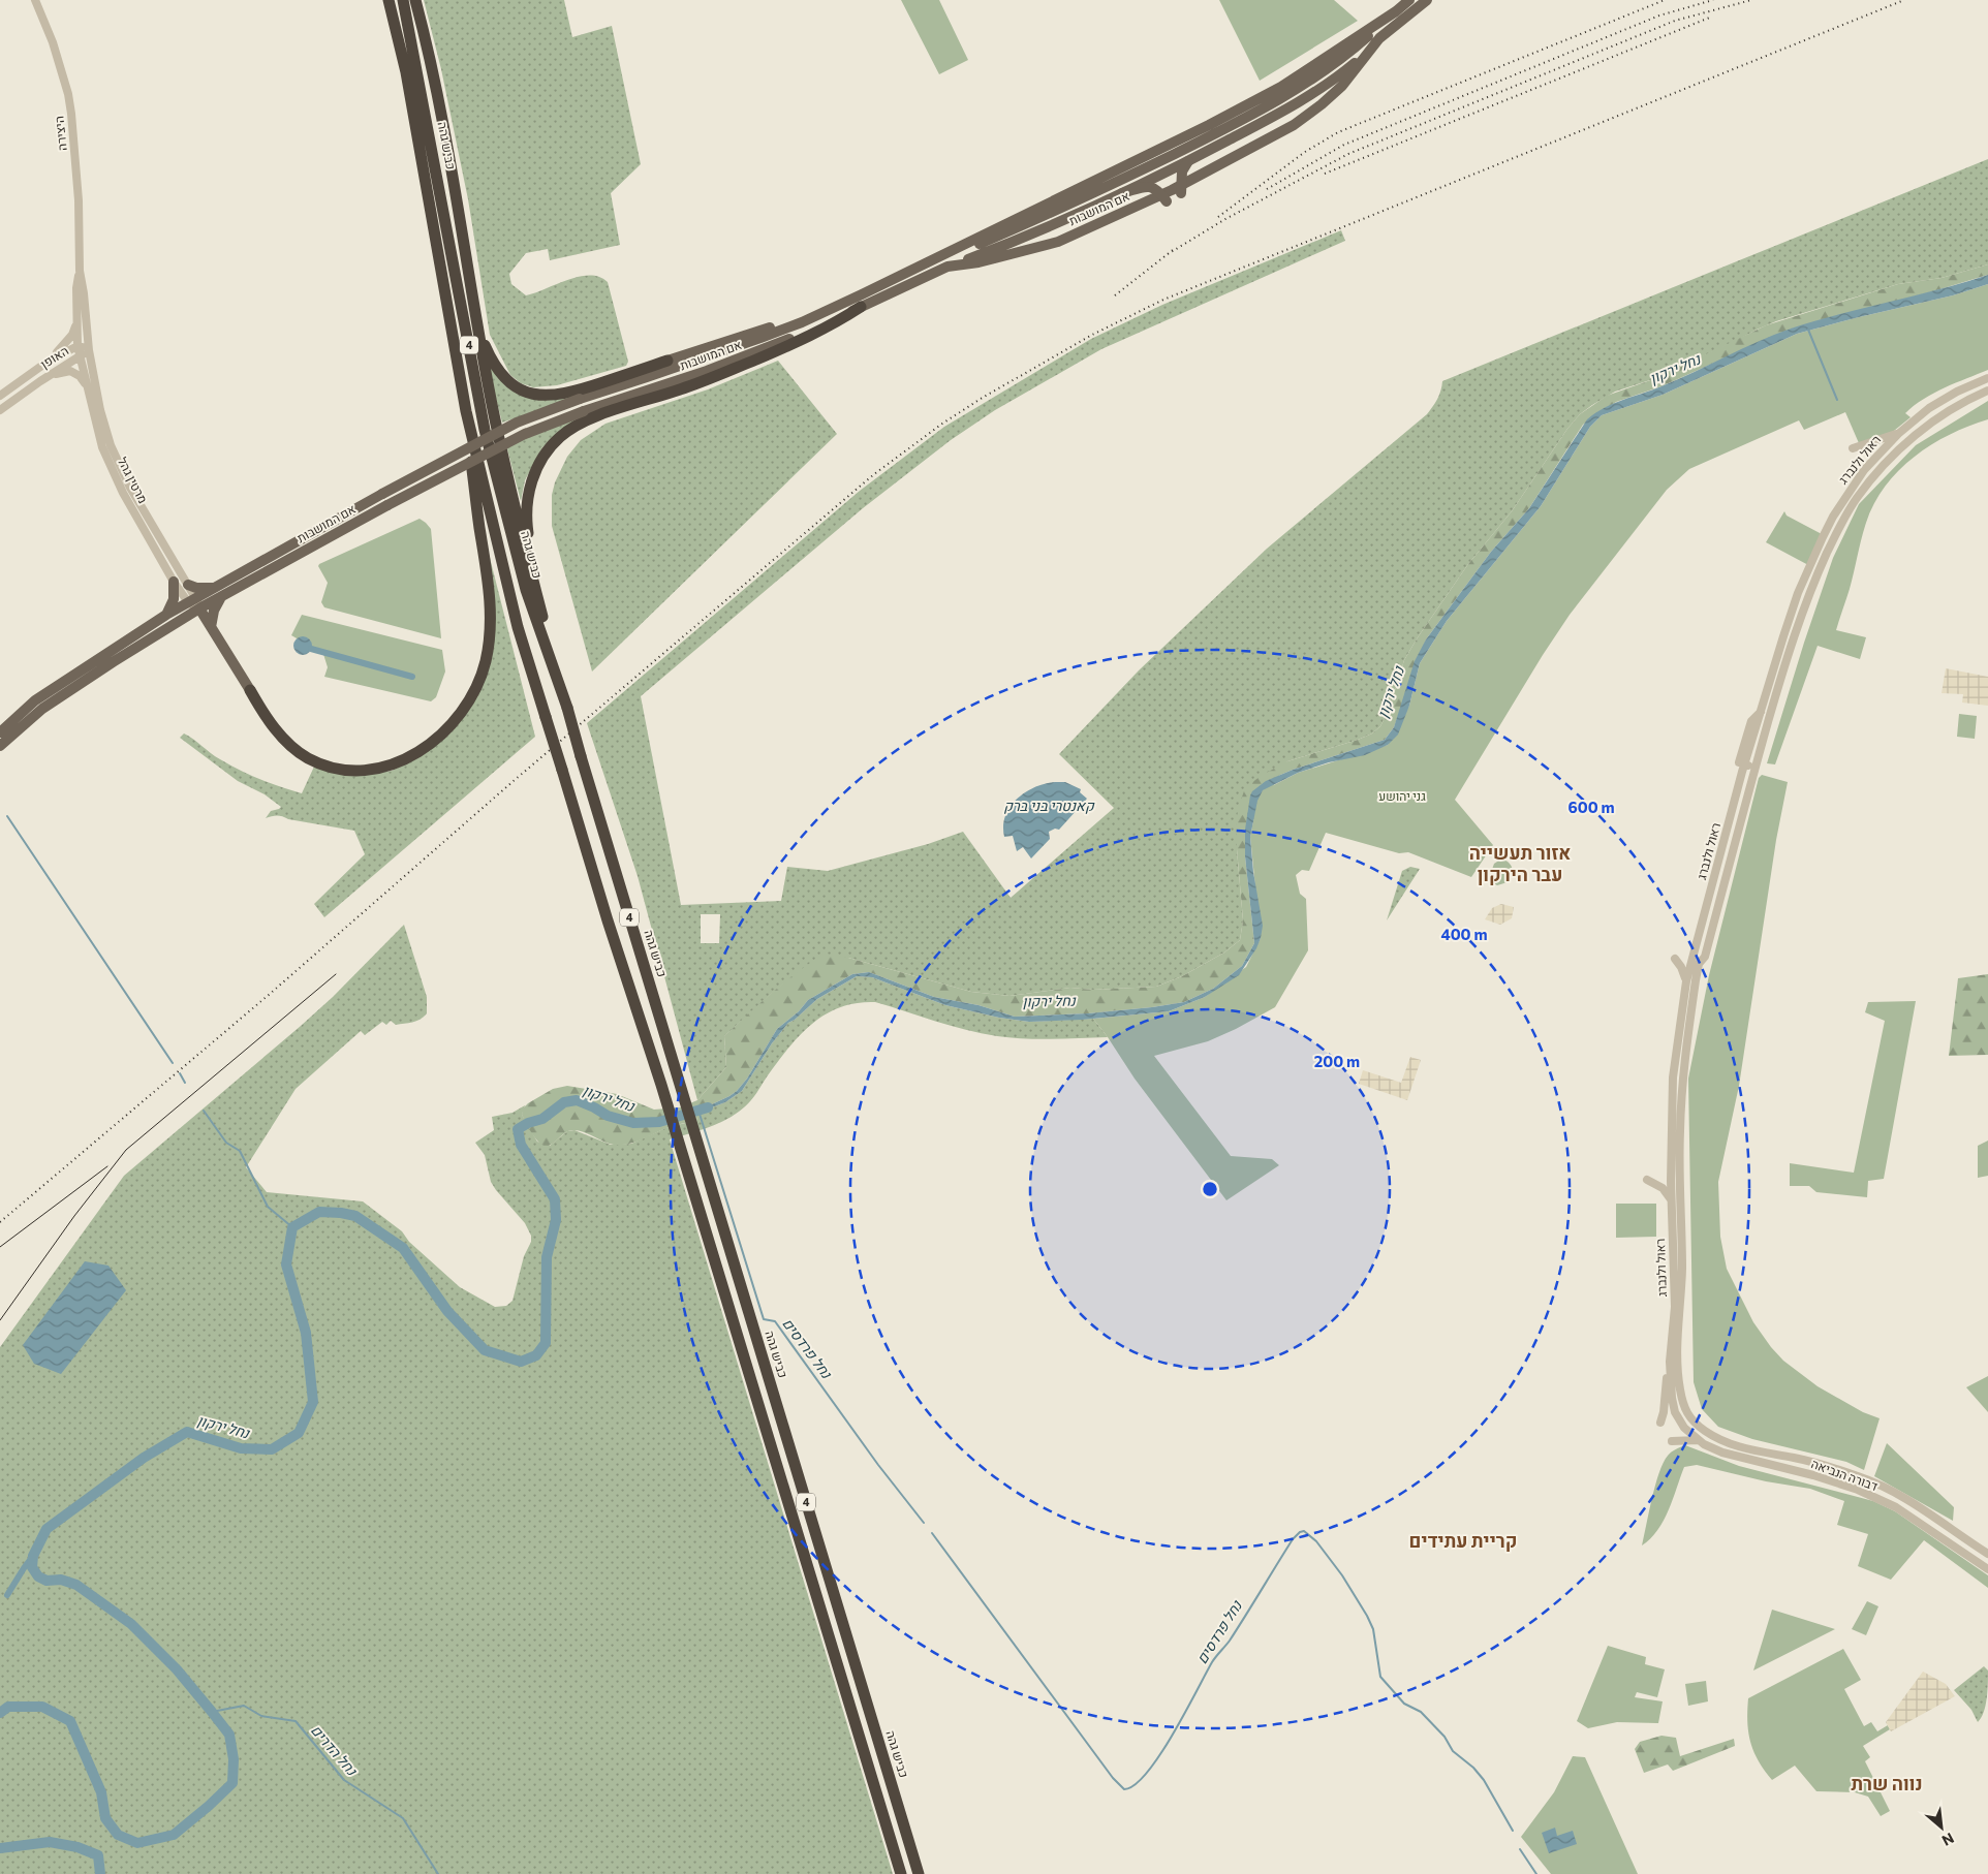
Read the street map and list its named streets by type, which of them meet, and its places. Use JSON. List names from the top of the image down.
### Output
{
  "streets": {
    "highway": ["כביש גהה", "4"],
    "main road": ["אם המושבות", "מרטין גהל"],
    "street": [
      "היצירה",
      "האופן",
      "ראול ולנברג",
      "דבורה הנביאה"
    ]
  },
  "crossings": [
    ["היצירה", "האופן"],
    ["היצירה", "מרטין גהל"],
    ["אם המושבות", "מרטין גהל"],
    ["האופן", "מרטין גהל"],
    ["ראול ולנברג", "דבורה הנביאה"]
  ],
  "districts": ["אזור תעשייה עבר הירקון", "קריית עתידים", "נווה שרת"],
  "water": [
    "נחל ירקון",
    "קאנטרי בני ברק",
    "נחל פרדסים",
    "נחל הדרים"
  ],
  "parks": ["גני יהושע"],
  "north": "bottom right",
  "rings": ["600 m", "400 m", "200 m"]
}
